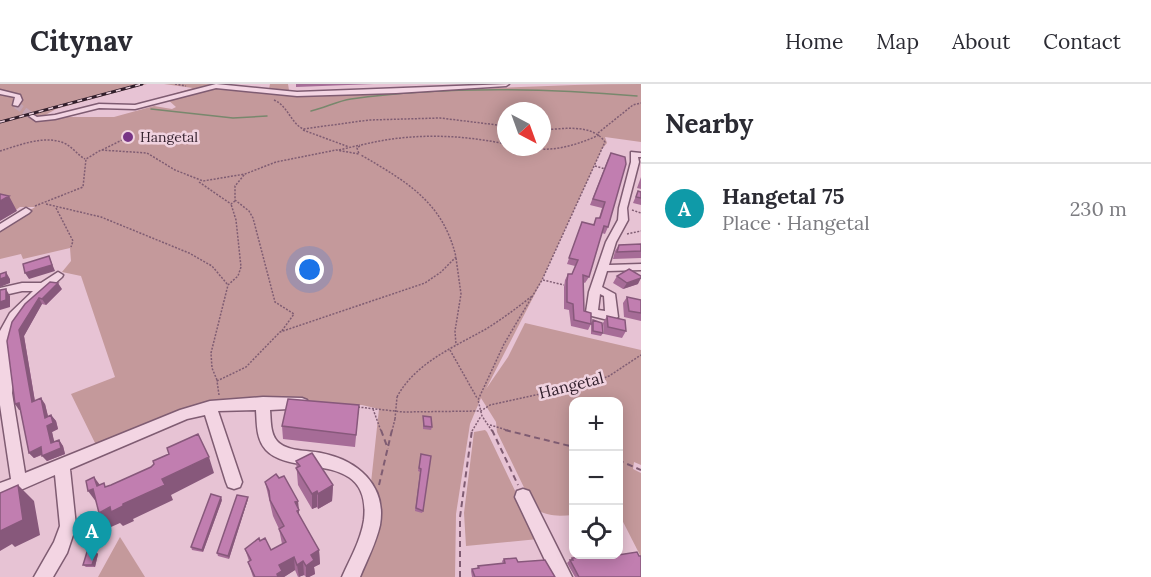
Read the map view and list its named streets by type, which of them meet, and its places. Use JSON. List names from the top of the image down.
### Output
{
  "streets": {
    "path": ["Hangetal"]
  },
  "places": ["Hangetal"],
  "north": "bottom right",
  "page": {
    "header": "Citynav",
    "nav": [
      "Home",
      "Map",
      "About",
      "Contact"
    ],
    "heading": "Nearby",
    "list": [
      {
        "mark": "A",
        "name": "Hangetal 75",
        "note": "Place · Hangetal",
        "value": "230 m"
      }
    ],
    "map_buttons": ["+", "−"],
    "pins": "A"
  }
}
